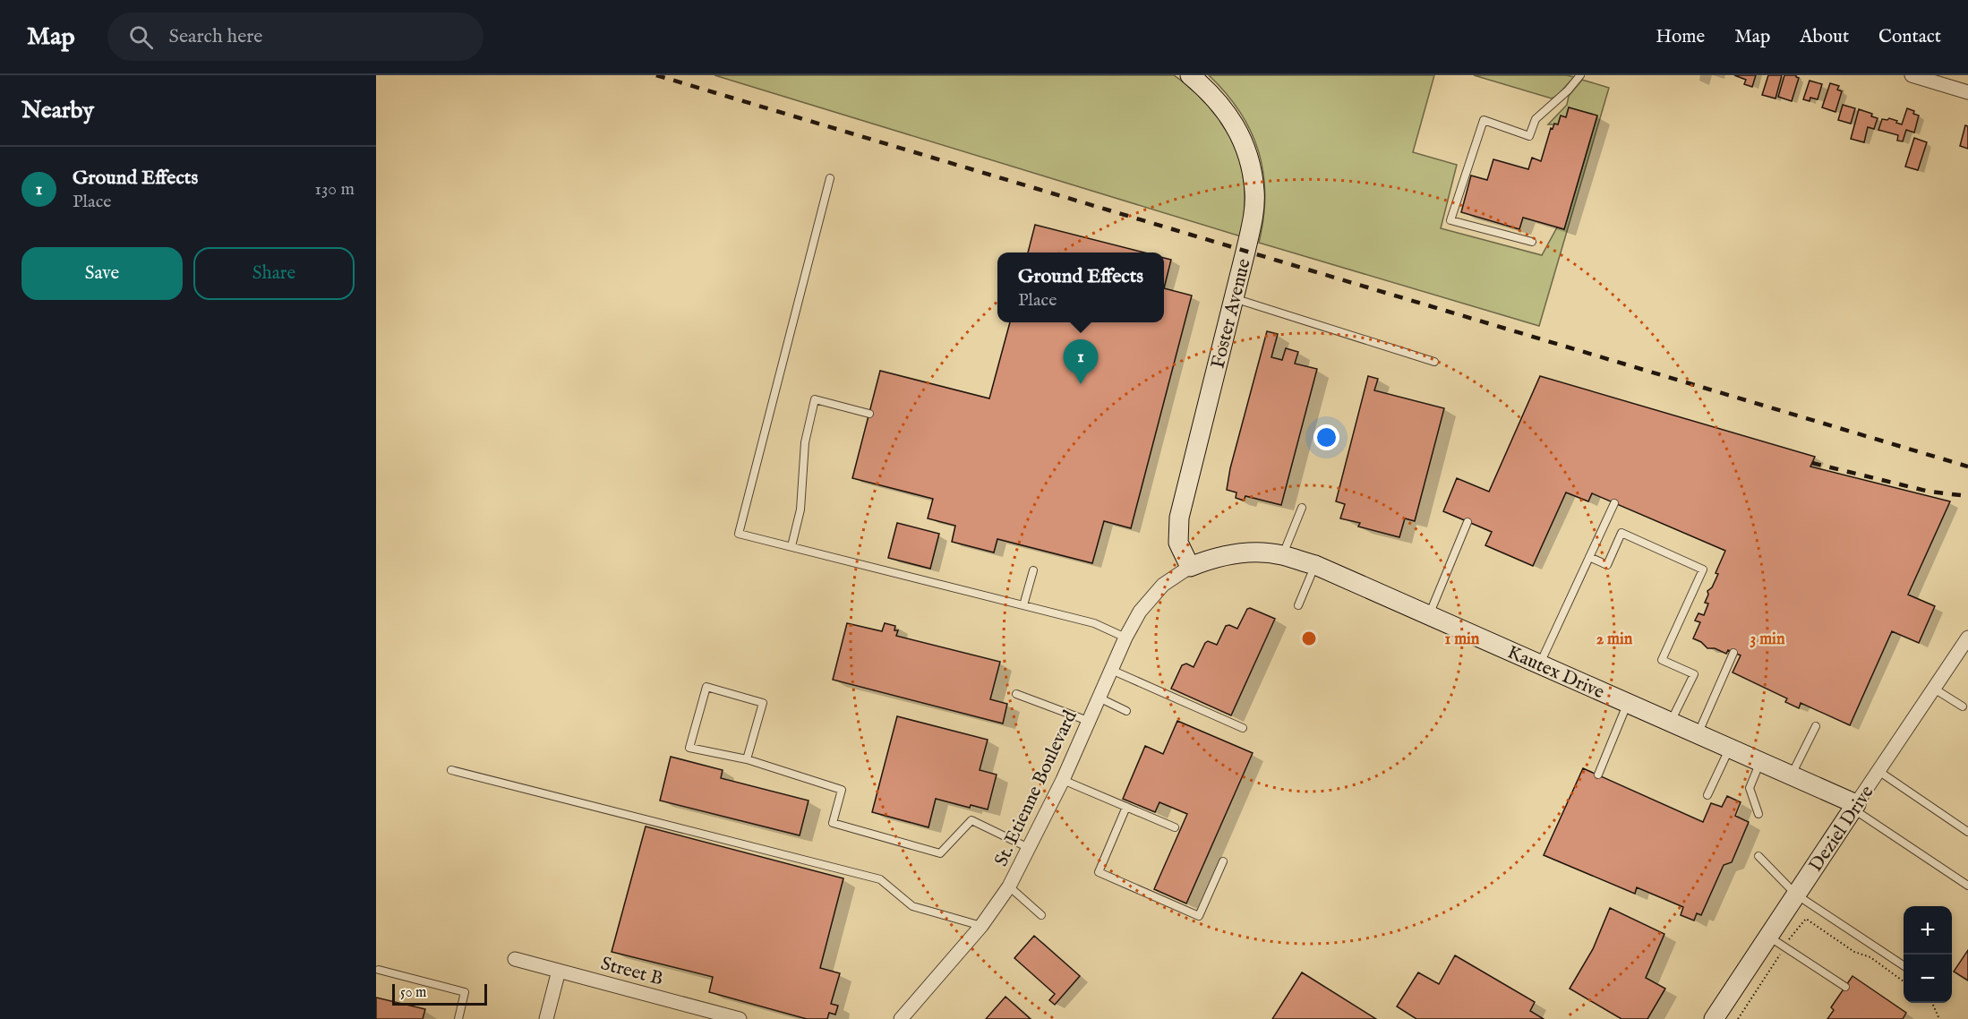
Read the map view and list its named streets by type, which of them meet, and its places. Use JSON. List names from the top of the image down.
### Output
{
  "streets": {
    "street": [
      "Foster Avenue",
      "Kautex Drive",
      "St. Etienne Boulevard",
      "Deziel Drive",
      "Street B"
    ]
  },
  "crossings": [
    ["Foster Avenue", "Kautex Drive"],
    ["Foster Avenue", "St. Etienne Boulevard"],
    ["Kautex Drive", "St. Etienne Boulevard"],
    ["Kautex Drive", "Deziel Drive"]
  ],
  "scale_bar": "50 m",
  "page": {
    "header": "Map",
    "search": "Search here",
    "nav": [
      "Home",
      "Map",
      "About",
      "Contact"
    ],
    "heading": "Nearby",
    "list": [
      {
        "mark": "1",
        "name": "Ground Effects",
        "note": "Place",
        "value": "130 m"
      }
    ],
    "buttons": ["Save", "Share"],
    "popup": ["Ground Effects", "Place"],
    "pins": "1",
    "map_buttons": ["+", "−"],
    "scale": "50 m"
  },
  "rings": ["1 min", "2 min", "3 min"]
}
